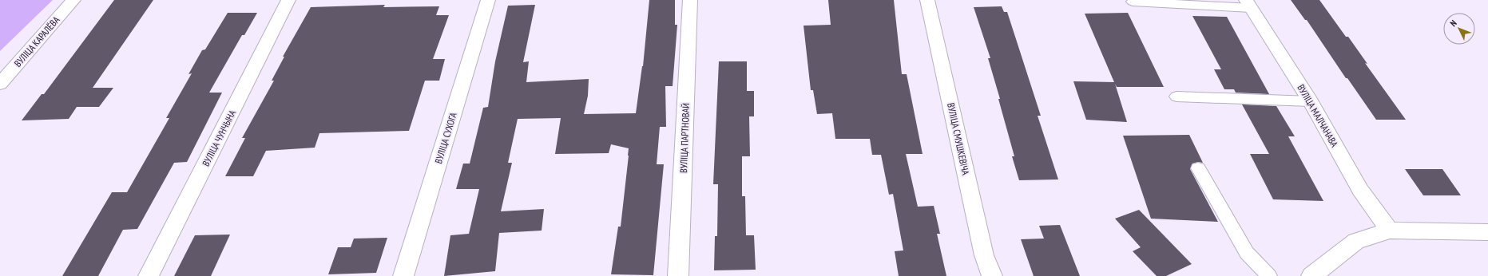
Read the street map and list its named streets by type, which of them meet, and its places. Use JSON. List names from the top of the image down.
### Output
{
  "streets": {
    "street": [
      "ВУЛІЦА КАРАЛЁВА",
      "ВУЛІЦА МАЛЧАНАВА",
      "ВУЛІЦА ЧУНЧЫНА",
      "ВУЛІЦА СУХОГА",
      "ВУЛІЦА ПАРТНОВАЙ",
      "ВУЛІЦА СМУШКЕВІЧА"
    ]
  },
  "north": "top left"
}
